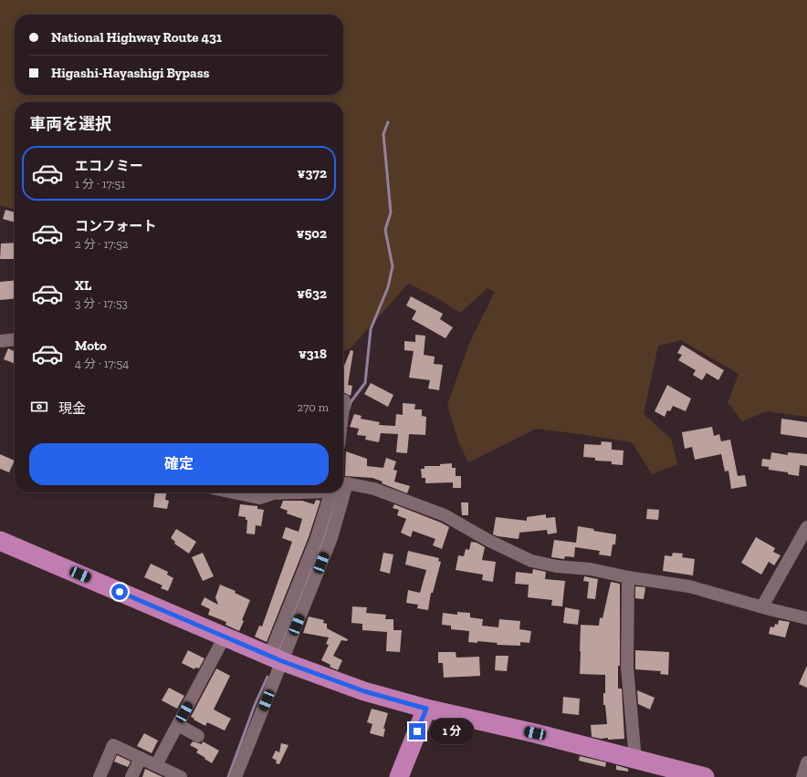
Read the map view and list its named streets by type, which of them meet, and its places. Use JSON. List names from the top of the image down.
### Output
{
  "page": {
    "banner": ["National Highway Route 431", "Higashi-Hayashigi Bypass"],
    "heading": "車両を選択",
    "list": [
      {
        "name": "エコノミー",
        "note": "1 分 · 17:51",
        "value": "¥372"
      },
      {
        "name": "コンフォート",
        "note": "2 分 · 17:52",
        "value": "¥502"
      },
      {
        "name": "XL",
        "note": "3 分 · 17:53",
        "value": "¥632"
      },
      {
        "name": "Moto",
        "note": "4 分 · 17:54",
        "value": "¥318"
      }
    ],
    "pay": ["現金", "270 m"],
    "buttons": "確定",
    "bubble": "1 分"
  }
}
